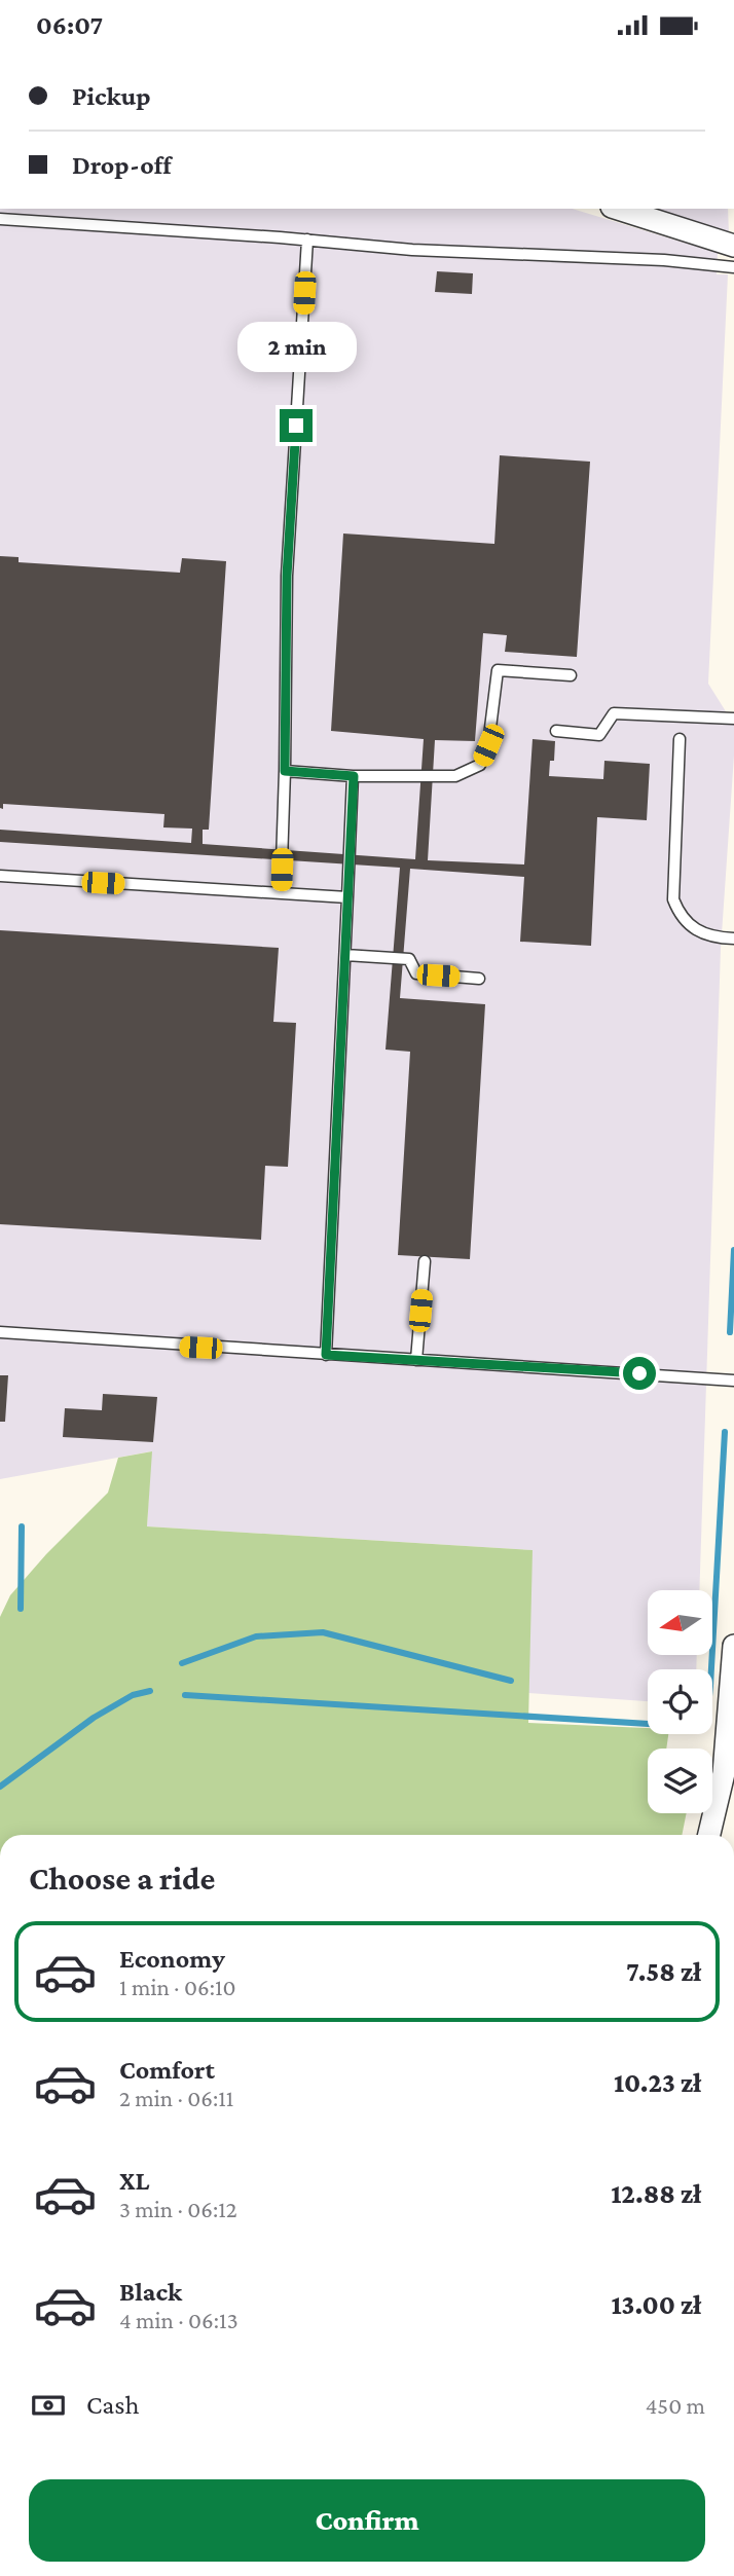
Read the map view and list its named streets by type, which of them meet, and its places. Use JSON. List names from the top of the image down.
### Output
{
  "north": "left",
  "page": {
    "status": "06:07",
    "banner": ["Pickup", "Drop-off"],
    "bubble": "2 min",
    "heading": "Choose a ride",
    "list": [
      {
        "name": "Economy",
        "note": "1 min · 06:10",
        "value": "7.58 zł"
      },
      {
        "name": "Comfort",
        "note": "2 min · 06:11",
        "value": "10.23 zł"
      },
      {
        "name": "XL",
        "note": "3 min · 06:12",
        "value": "12.88 zł"
      },
      {
        "name": "Black",
        "note": "4 min · 06:13",
        "value": "13.00 zł"
      }
    ],
    "pay": ["Cash", "450 m"],
    "buttons": "Confirm"
  }
}
